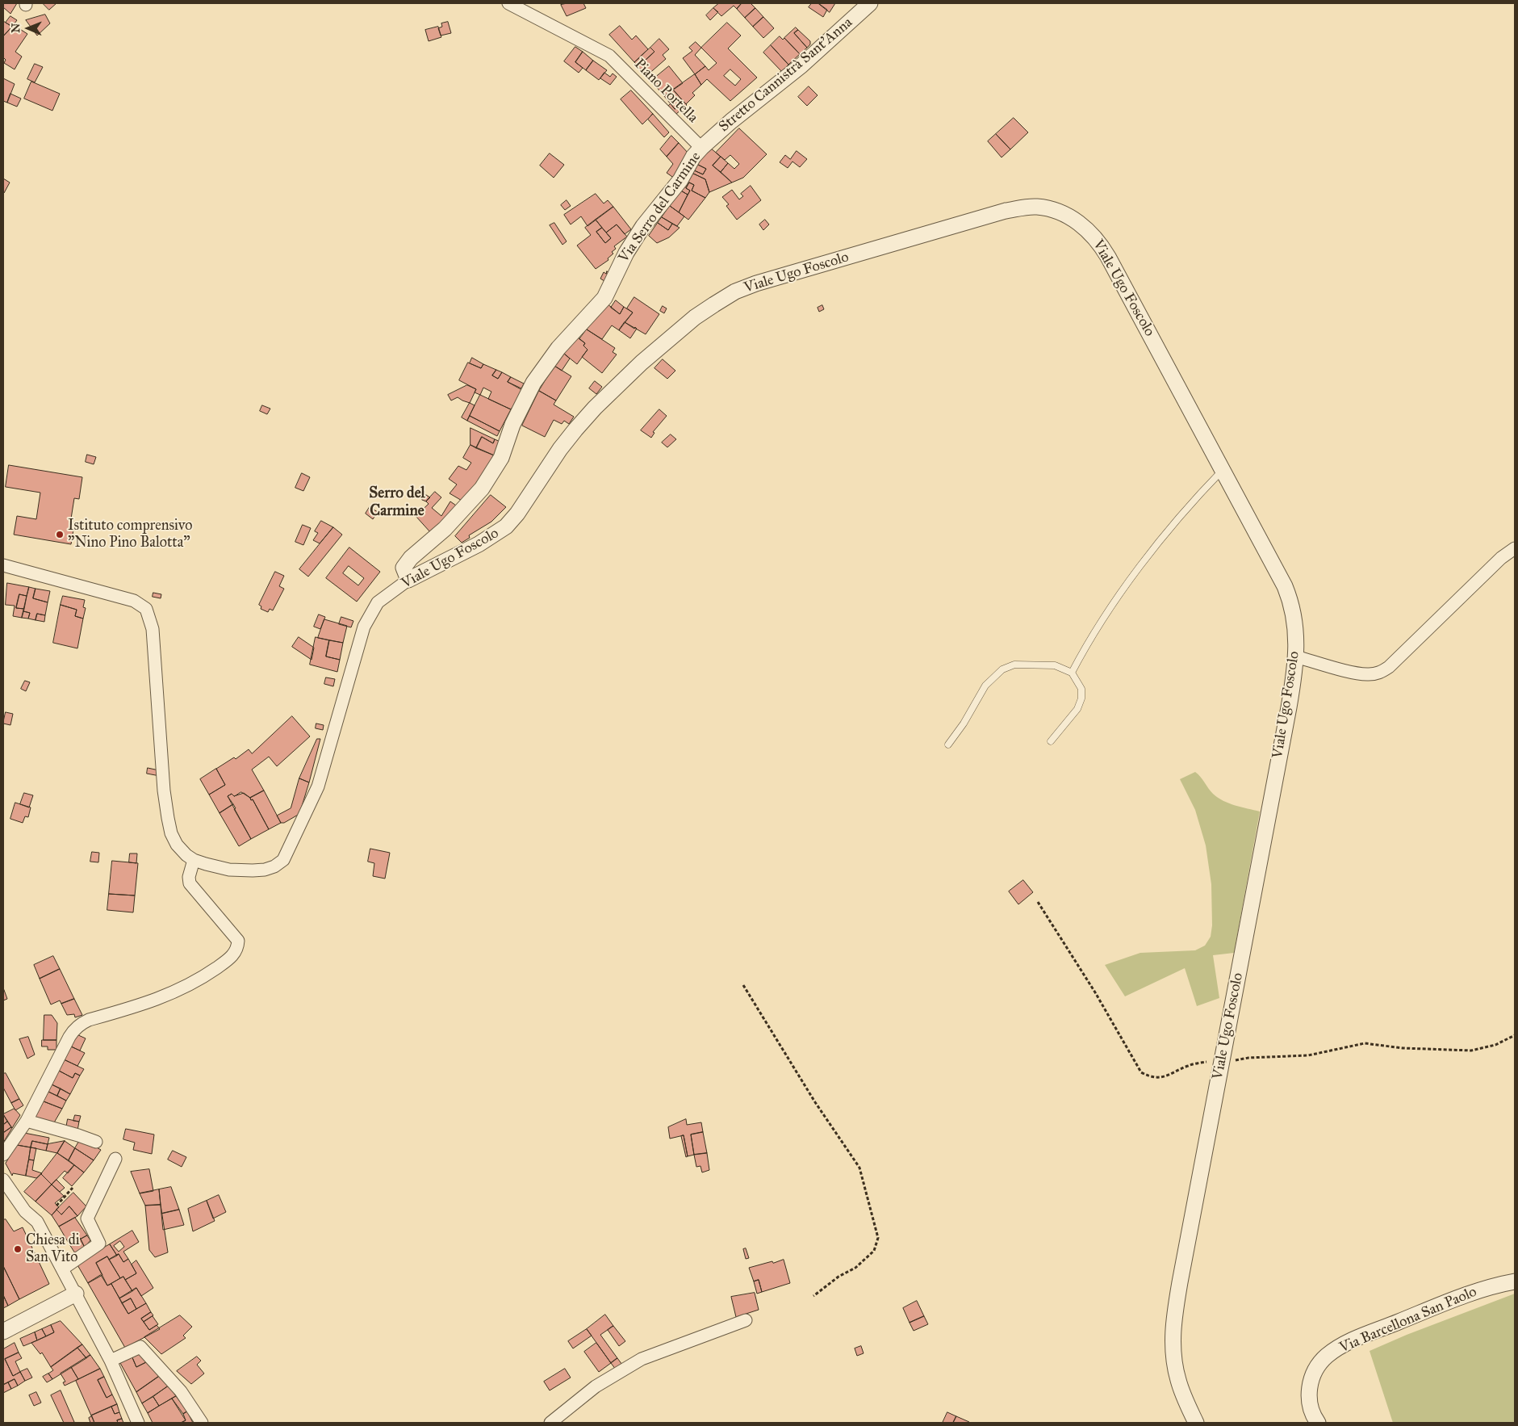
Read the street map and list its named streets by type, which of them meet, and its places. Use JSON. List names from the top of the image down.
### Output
{
  "streets": {
    "street": [
      "Stretto Cannistrà Sant'Anna",
      "Piano Portella",
      "Via Serro del Carmine",
      "Viale Ugo Foscolo",
      "Via Barcellona San Paolo"
    ]
  },
  "crossings": [
    ["Stretto Cannistrà Sant'Anna", "Piano Portella"],
    ["Stretto Cannistrà Sant'Anna", "Via Serro del Carmine"],
    ["Piano Portella", "Via Serro del Carmine"],
    ["Via Serro del Carmine", "Viale Ugo Foscolo"]
  ],
  "districts": ["Serro del Carmine"],
  "places": ["Istituto comprensivo \"Nino Pino Balotta\"", "Chiesa di San Vito"],
  "north": "left"
}
